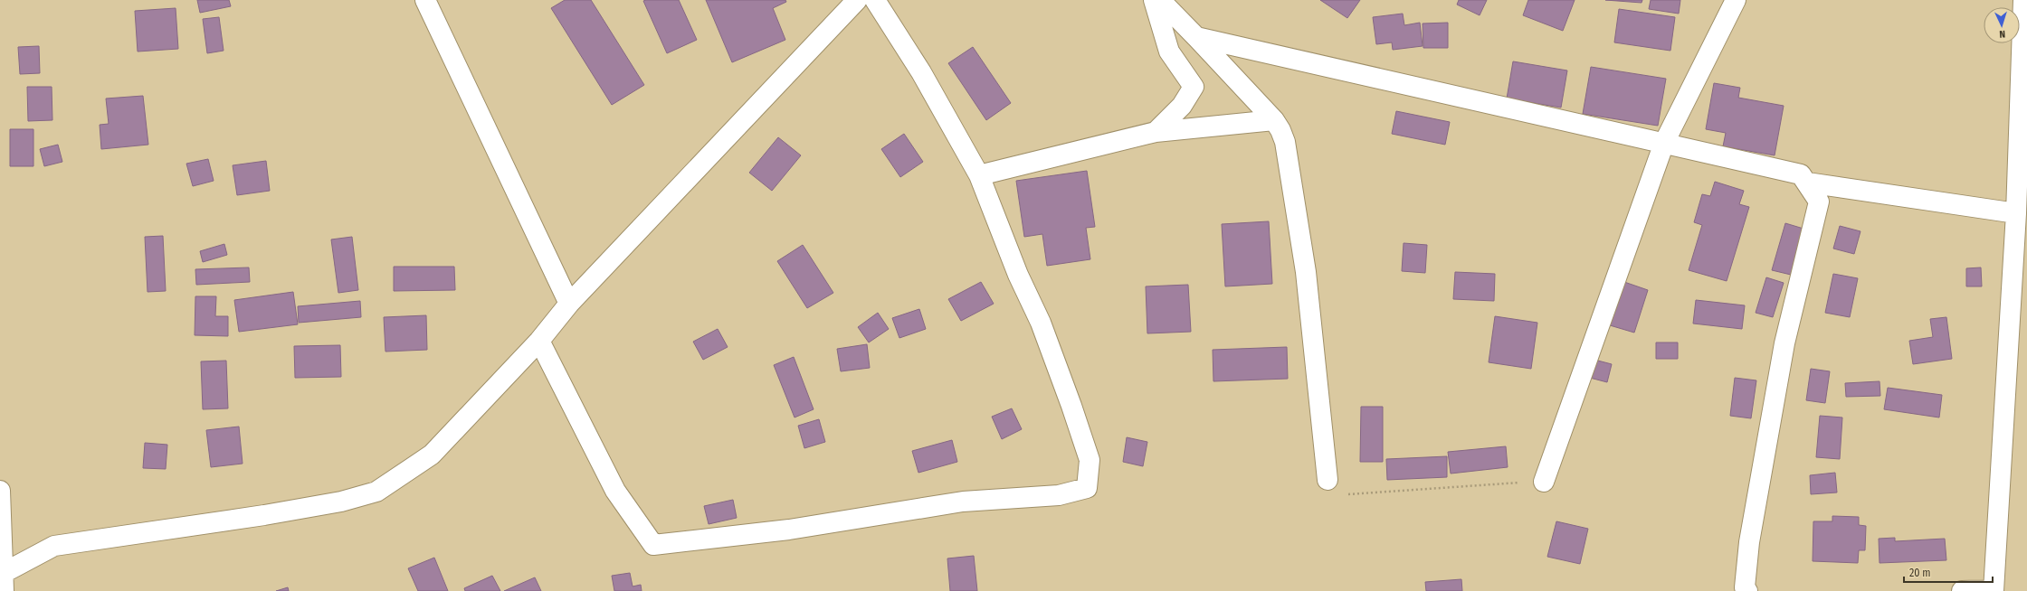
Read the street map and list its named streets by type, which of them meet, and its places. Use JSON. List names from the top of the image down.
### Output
{
  "scale_bar": "20 m",
  "north": "bottom"
}
